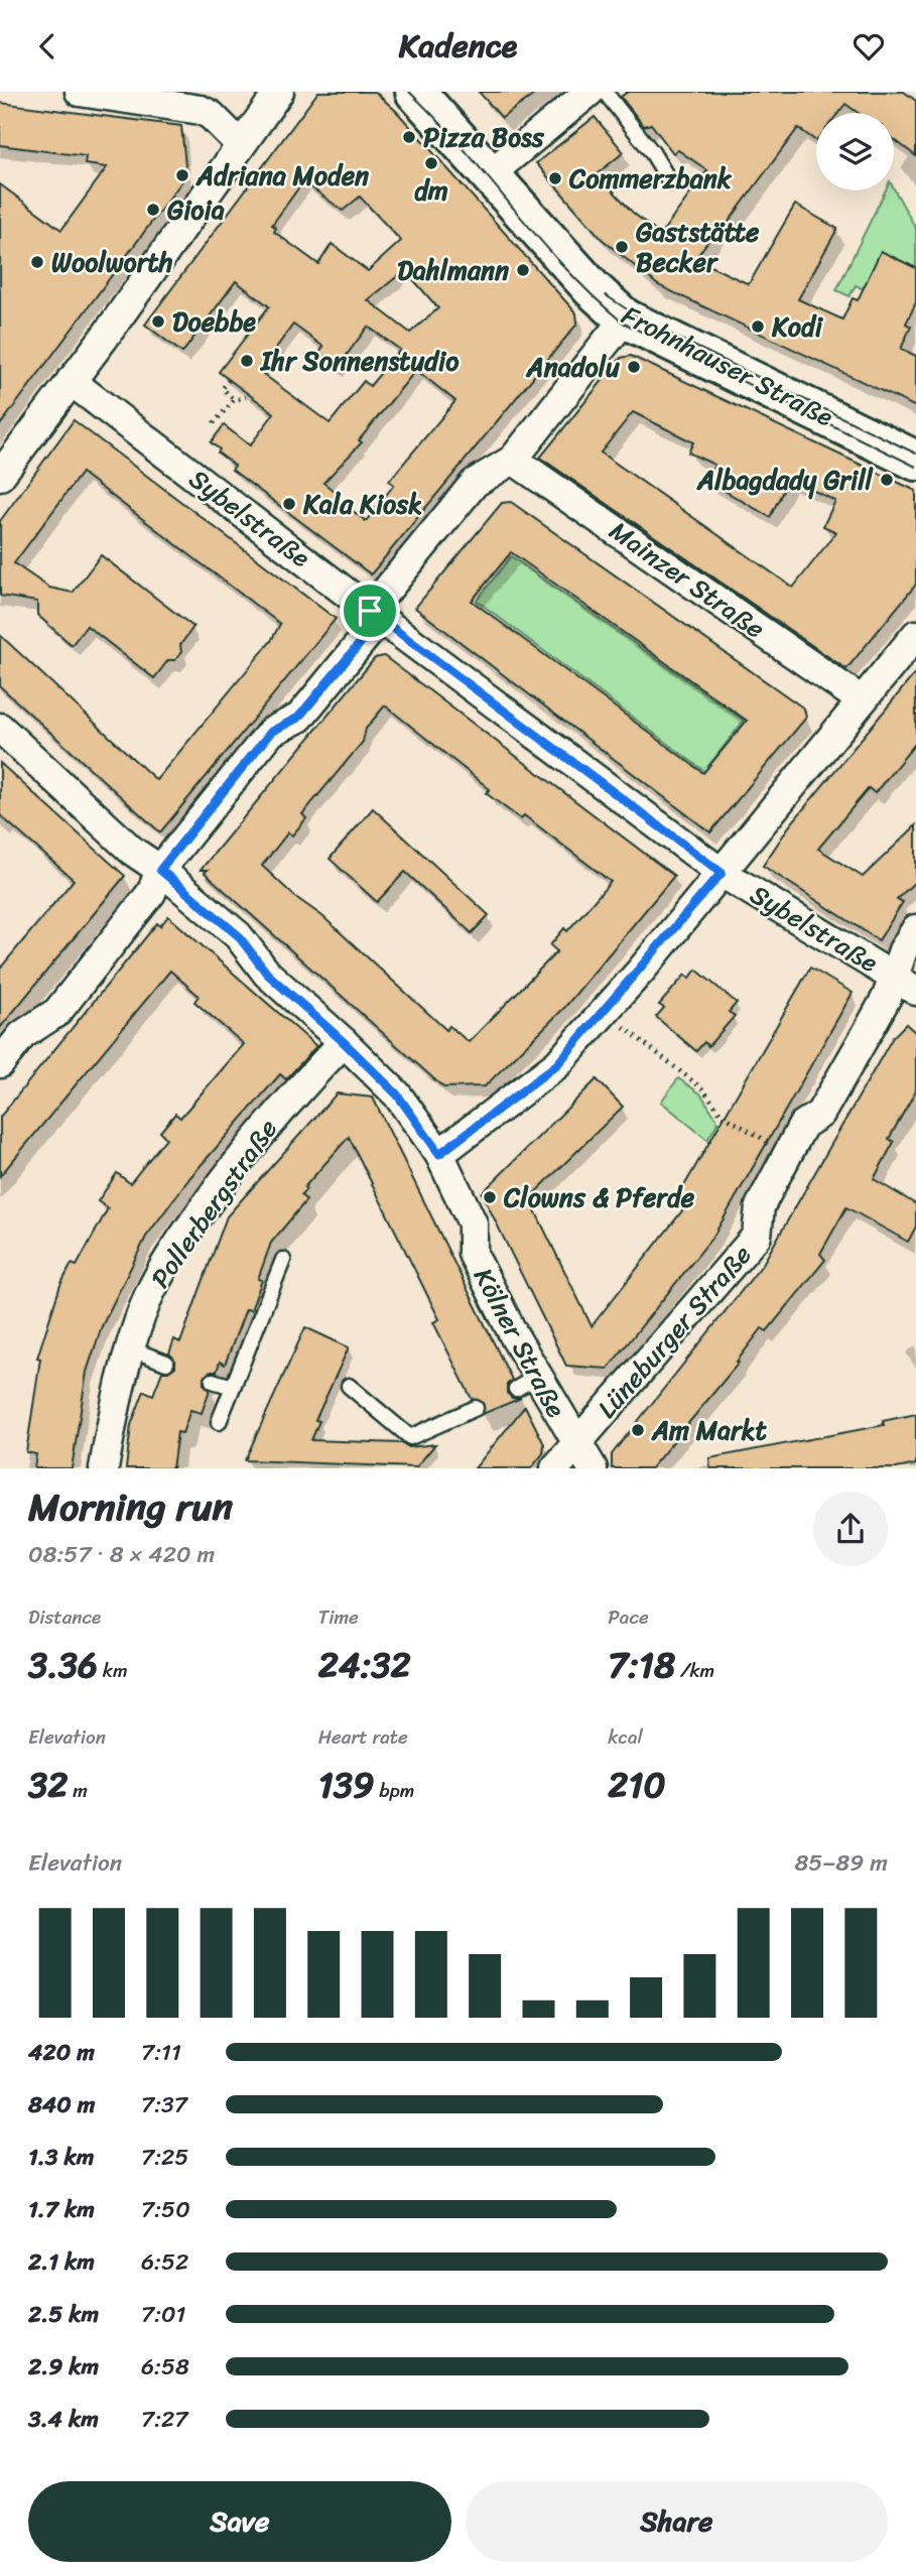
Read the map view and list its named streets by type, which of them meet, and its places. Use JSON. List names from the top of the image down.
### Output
{
  "streets": {
    "main road": ["Frohnhauser Straße"],
    "street": [
      "Sybelstraße",
      "Mainzer Straße",
      "Pollerbergstraße",
      "Lüneburger Straße",
      "Kölner Straße"
    ]
  },
  "crossings": [
    ["Sybelstraße", "Lüneburger Straße"],
    ["Pollerbergstraße", "Kölner Straße"],
    ["Lüneburger Straße", "Kölner Straße"]
  ],
  "places": [
    "Pizza Boss",
    "dm",
    "Adriana Moden",
    "Commerzbank",
    "Gioia",
    "Gaststätte Becker",
    "Woolworth",
    "Dahlmann",
    "Doebbe",
    "Kodi",
    "Ihr Sonnenstudio",
    "Anadolu",
    "Albagdady Grill",
    "Kala Kiosk",
    "Clowns & Pferde",
    "Am Markt"
  ],
  "page": {
    "header": "Kadence",
    "heading": ["Morning run", "08:57 · 8 × 420 m"],
    "stats": [
      ["Distance", "3.36 km"],
      ["Time", "24:32"],
      ["Pace", "7:18 /km"],
      ["Elevation", "32 m"],
      ["Heart rate", "139 bpm"],
      ["kcal", "210"]
    ],
    "chart": ["Elevation", "85–89 m"],
    "list": [
      {
        "name": "420 m",
        "note": "7:11"
      },
      {
        "name": "840 m",
        "note": "7:37"
      },
      {
        "name": "1.3 km",
        "note": "7:25"
      },
      {
        "name": "1.7 km",
        "note": "7:50"
      },
      {
        "name": "2.1 km",
        "note": "6:52"
      },
      {
        "name": "2.5 km",
        "note": "7:01"
      },
      {
        "name": "2.9 km",
        "note": "6:58"
      },
      {
        "name": "3.4 km",
        "note": "7:27"
      }
    ],
    "buttons": ["Save", "Share"]
  }
}
